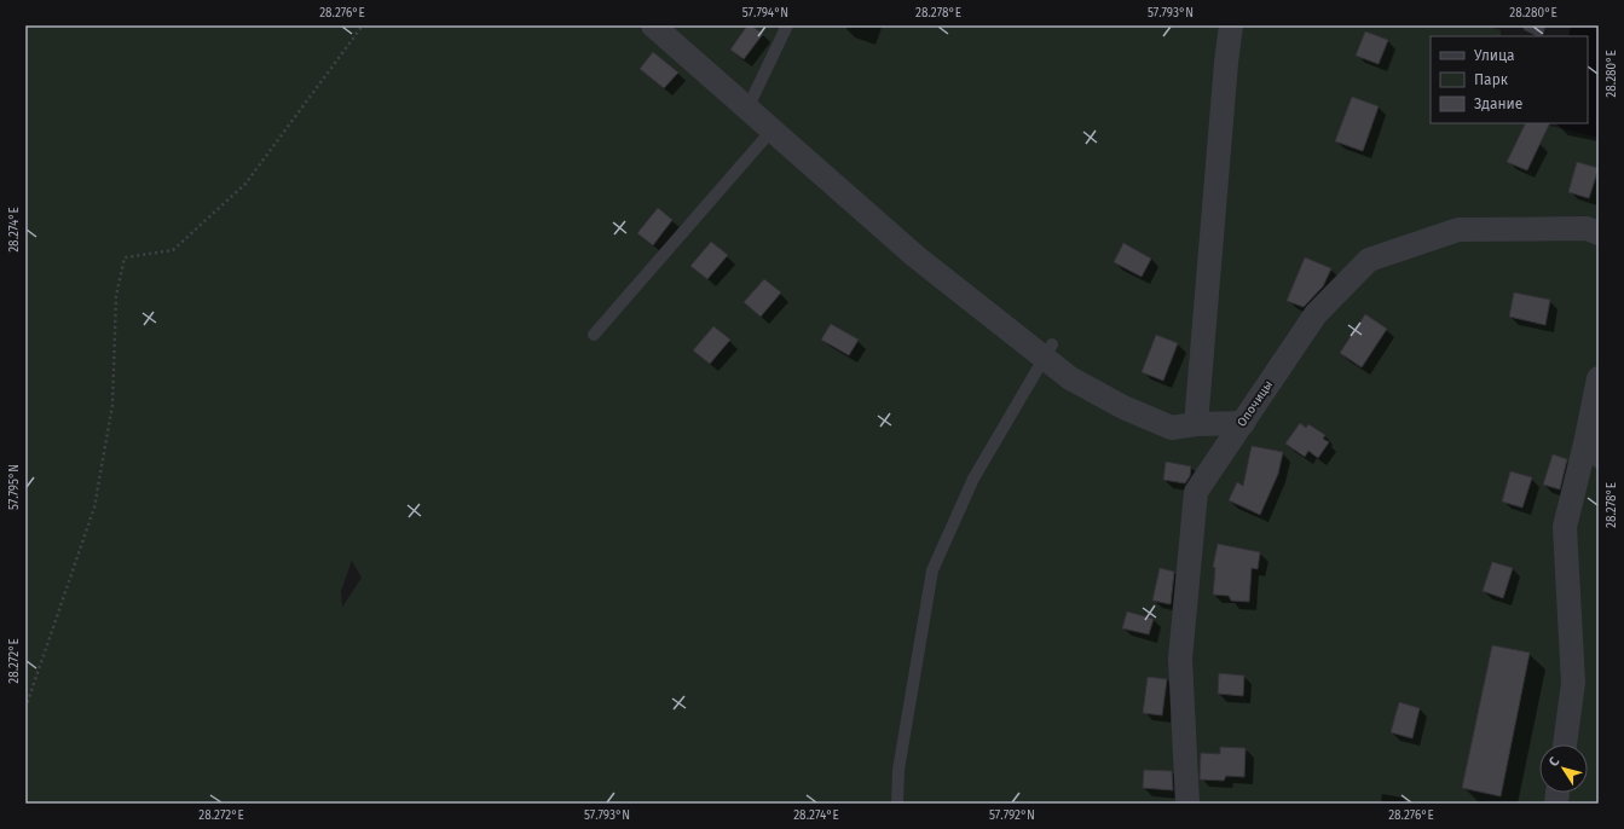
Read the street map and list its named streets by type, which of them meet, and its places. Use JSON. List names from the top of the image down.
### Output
{
  "streets": {
    "street": ["Опочицы"]
  },
  "legend": ["Улица", "Парк", "Здание"],
  "north": "top left",
  "coordinates": [
    "28.276°E",
    "57.794°N",
    "28.278°E",
    "57.793°N",
    "28.280°E",
    "28.274°E",
    "57.795°N",
    "28.272°E",
    "57.792°N"
  ]
}
